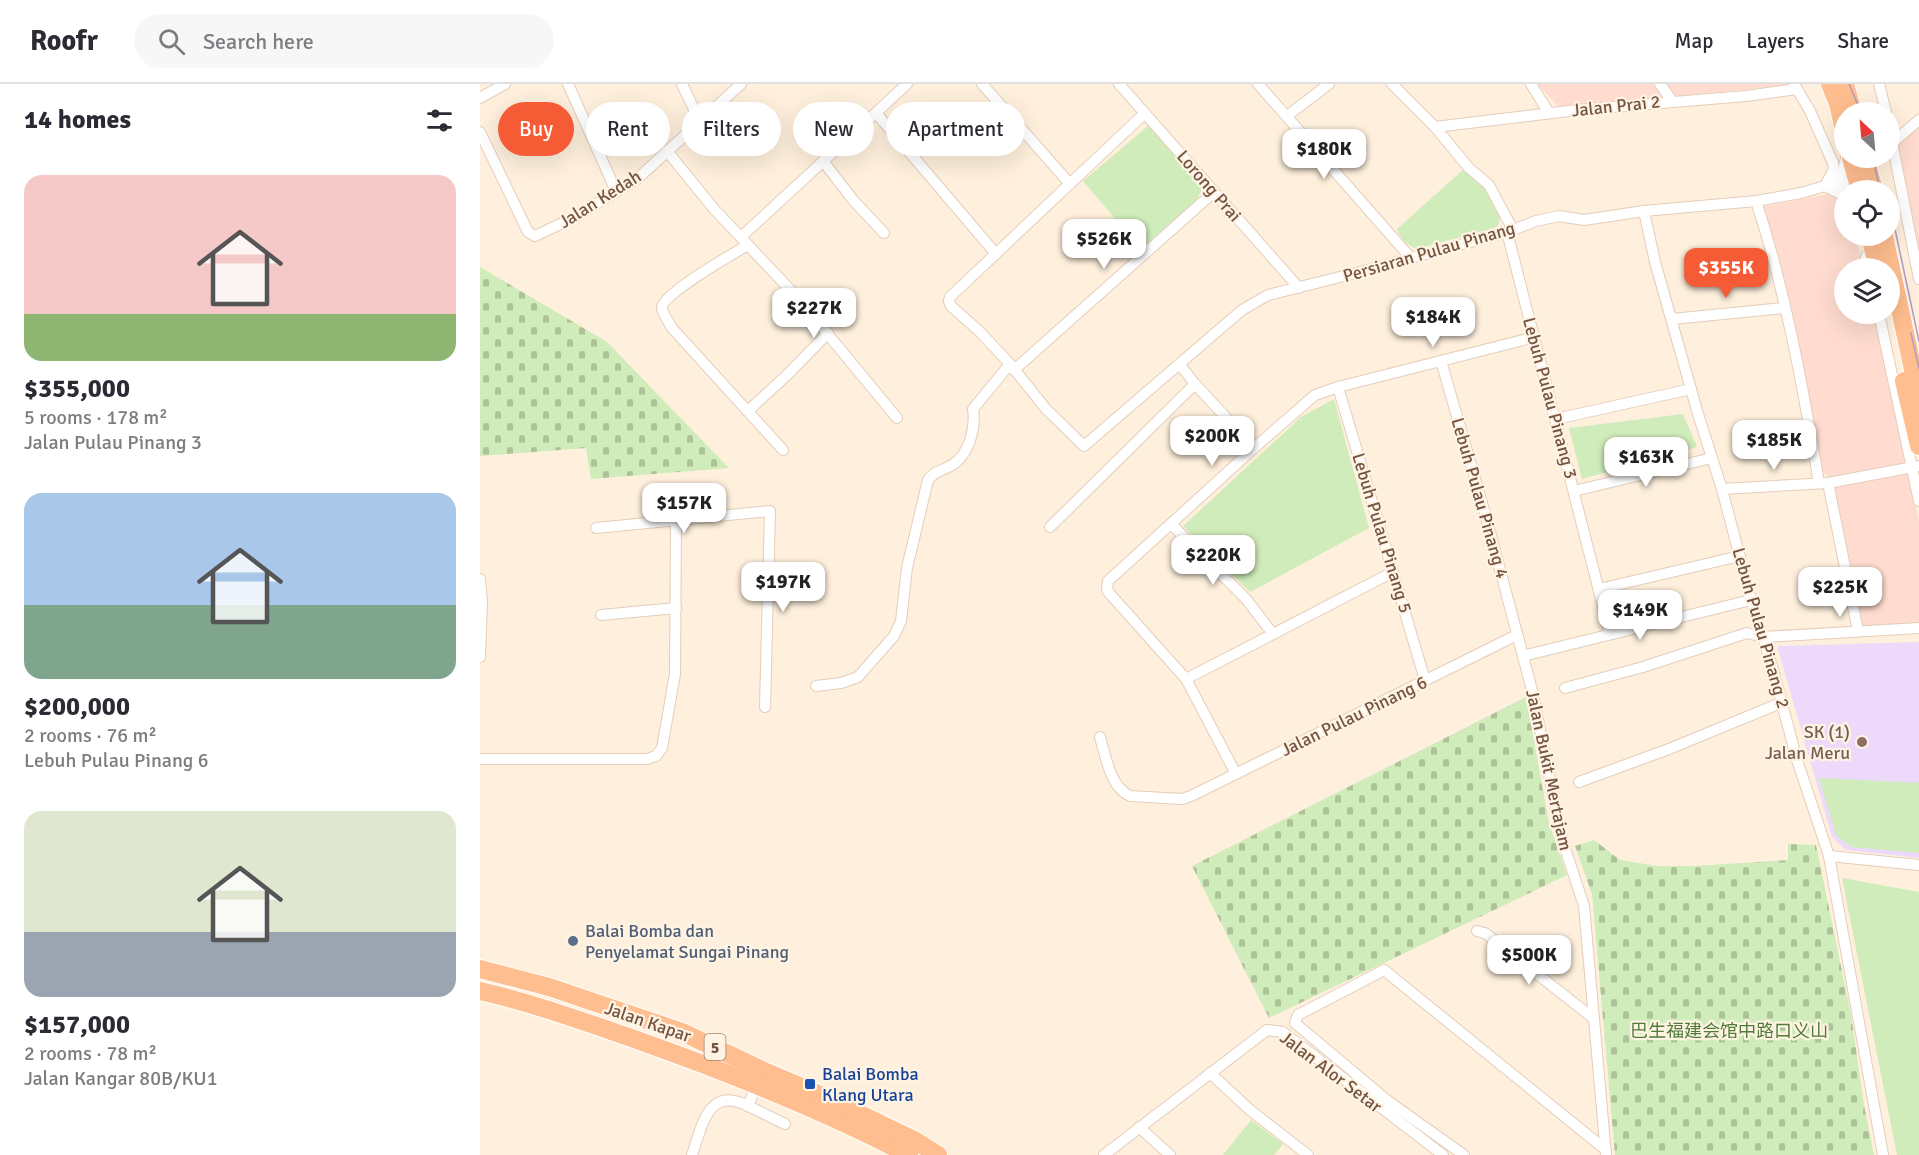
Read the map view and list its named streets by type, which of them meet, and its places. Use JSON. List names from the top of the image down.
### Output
{
  "streets": {
    "highway": ["Jalan Kapar", "5"],
    "street": [
      "Jalan Prai 2",
      "Lorong Prai",
      "Jalan Kedah",
      "Persiaran Pulau Pinang",
      "Lebuh Pulau Pinang 3",
      "Lebuh Pulau Pinang 4",
      "Lebuh Pulau Pinang 5",
      "Lebuh Pulau Pinang 2",
      "Jalan Pulau Pinang 6",
      "Jalan Bukit Mertajam",
      "Jalan Alor Setar"
    ]
  },
  "crossings": [
    ["Jalan Prai 2", "Lebuh Pulau Pinang 3"],
    ["Lorong Prai", "Persiaran Pulau Pinang"],
    ["Persiaran Pulau Pinang", "Lebuh Pulau Pinang 3"],
    ["Persiaran Pulau Pinang", "Lebuh Pulau Pinang 2"],
    ["Lebuh Pulau Pinang 4", "Jalan Pulau Pinang 6"],
    ["Lebuh Pulau Pinang 4", "Jalan Bukit Mertajam"],
    ["Lebuh Pulau Pinang 5", "Jalan Pulau Pinang 6"],
    ["Jalan Pulau Pinang 6", "Jalan Bukit Mertajam"]
  ],
  "parks": ["巴生福建会馆中路口义山"],
  "places": {
    "other": ["SK (1) Jalan Meru", "Balai Bomba dan Penyelamat Sungai Pinang"],
    "transit": ["Balai Bomba Klang Utara"]
  },
  "north": "top left",
  "page": {
    "header": "Roofr",
    "search": "Search here",
    "nav": ["Map", "Layers", "Share"],
    "heading": "14 homes",
    "chip": [
      "Buy",
      "Rent",
      "Filters",
      "New",
      "Apartment"
    ],
    "price": [
      "$180K",
      "$526K",
      "$355K",
      "$227K",
      "$184K",
      "$200K",
      "$185K",
      "$163K",
      "$157K",
      "$220K",
      "$197K",
      "$225K",
      "$149K",
      "$500K"
    ],
    "list": [
      {
        "name": "$355,000",
        "note": "5 rooms · 178 m² · Jalan Pulau Pinang 3"
      },
      {
        "name": "$200,000",
        "note": "2 rooms · 76 m² · Lebuh Pulau Pinang 6"
      },
      {
        "name": "$157,000",
        "note": "2 rooms · 78 m² · Jalan Kangar 80B/KU1"
      }
    ]
  }
}
